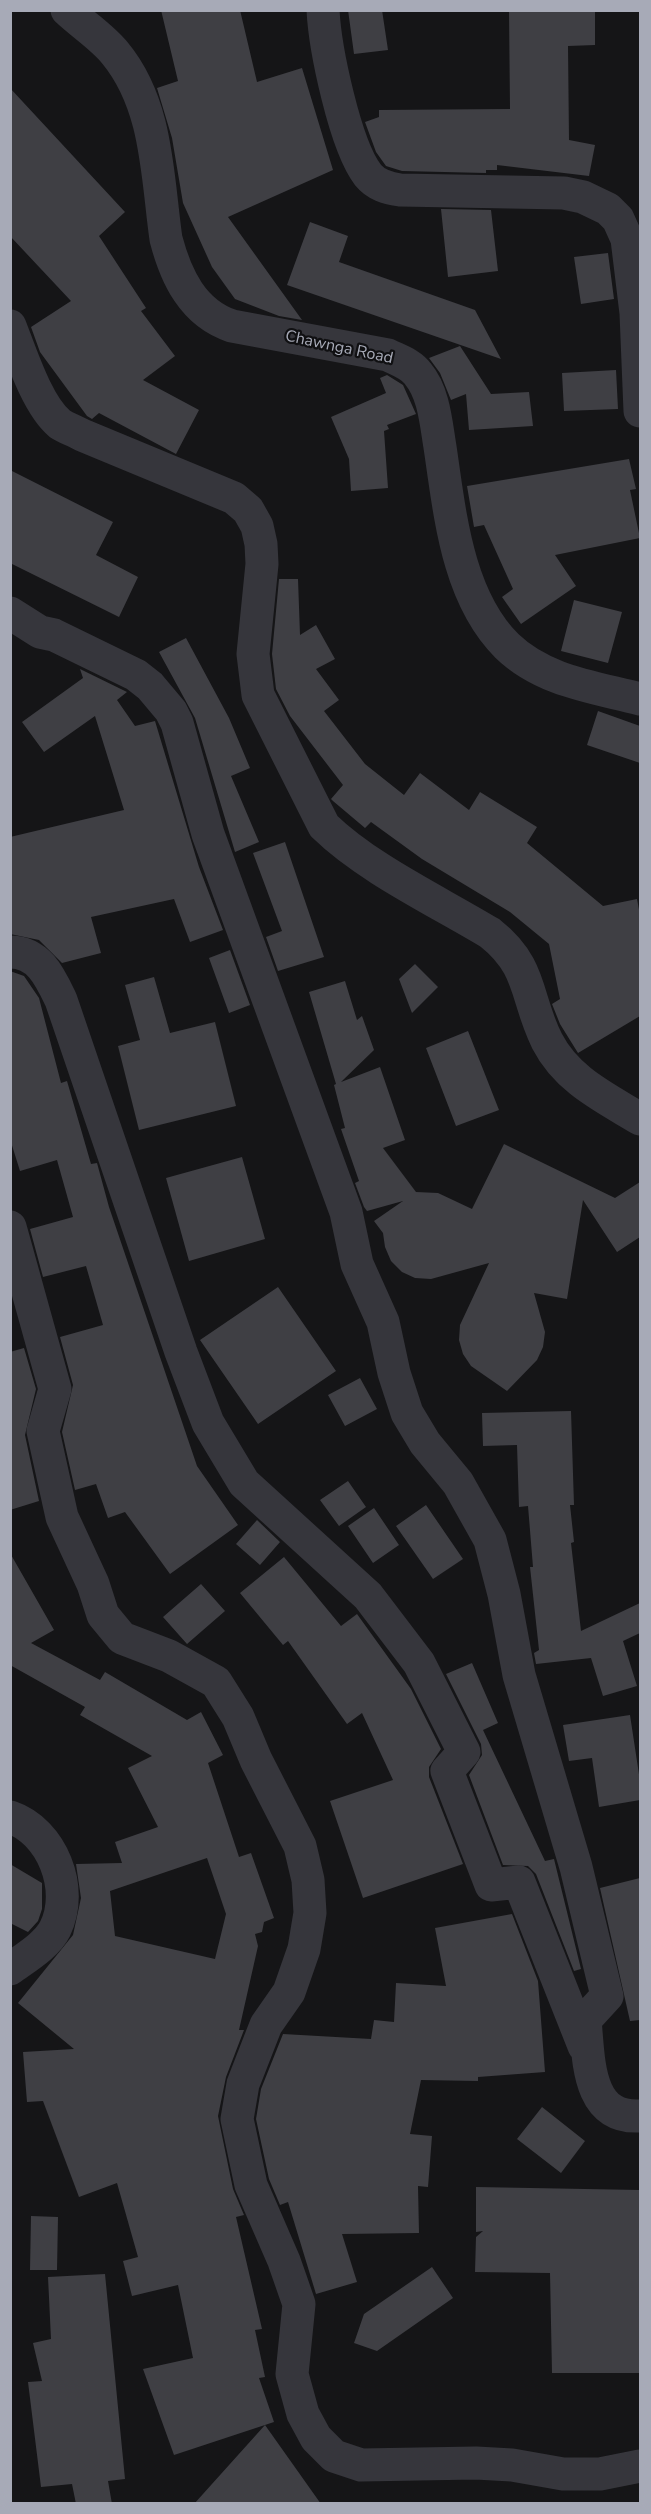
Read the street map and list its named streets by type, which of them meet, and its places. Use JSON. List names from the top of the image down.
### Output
{
  "streets": {
    "street": ["Chawnga Road"]
  }
}
